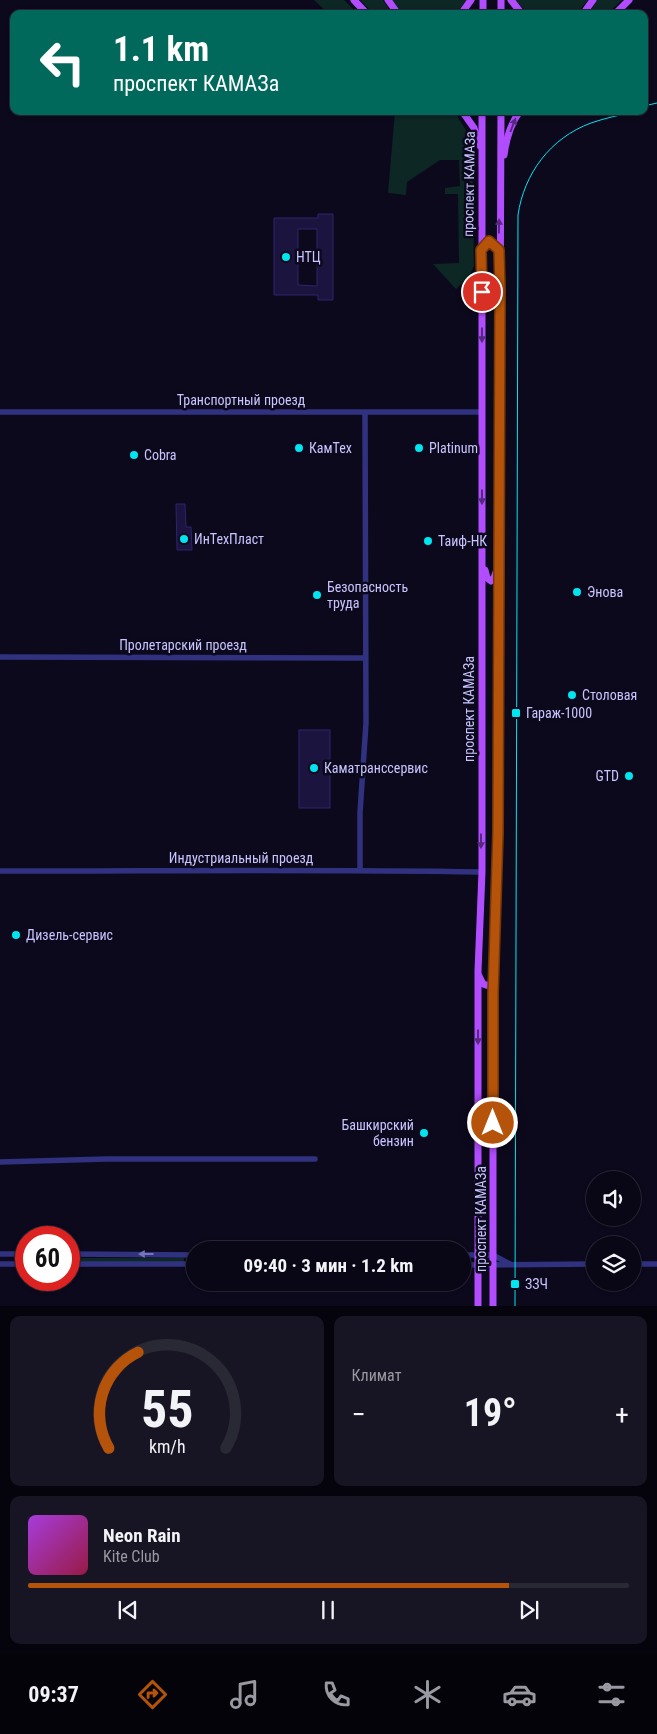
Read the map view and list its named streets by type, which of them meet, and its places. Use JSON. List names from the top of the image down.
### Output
{
  "streets": {
    "main road": ["проспект КАМАЗа"],
    "street": ["Транспортный проезд", "Пролетарский проезд", "Индустриальный проезд"]
  },
  "crossings": [
    ["проспект КАМАЗа", "Транспортный проезд"],
    ["проспект КАМАЗа", "Индустриальный проезд"]
  ],
  "places": {
    "other": [
      "НТЦ",
      "КамТех",
      "Platinum",
      "Cobra",
      "ИнТехПласт",
      "Таиф-НК",
      "Энова",
      "Безопасность труда",
      "Столовая",
      "Каматранссервис",
      "GTD",
      "Дизель-сервис",
      "Башкирский бензин"
    ],
    "transit": ["Гараж-1000", "ЗЗЧ"]
  },
  "page": {
    "turn": ["1.1 km", "проспект КАМАЗа"],
    "limit": "60",
    "trip": "09:40 · 3 мин · 1.2 km",
    "tile": "Климат",
    "heat": ["−", "19°", "+"],
    "song": ["Neon Rain", "Kite Club"],
    "tabs": "09:37",
    "gauge": ["55", "km/h"]
  }
}
